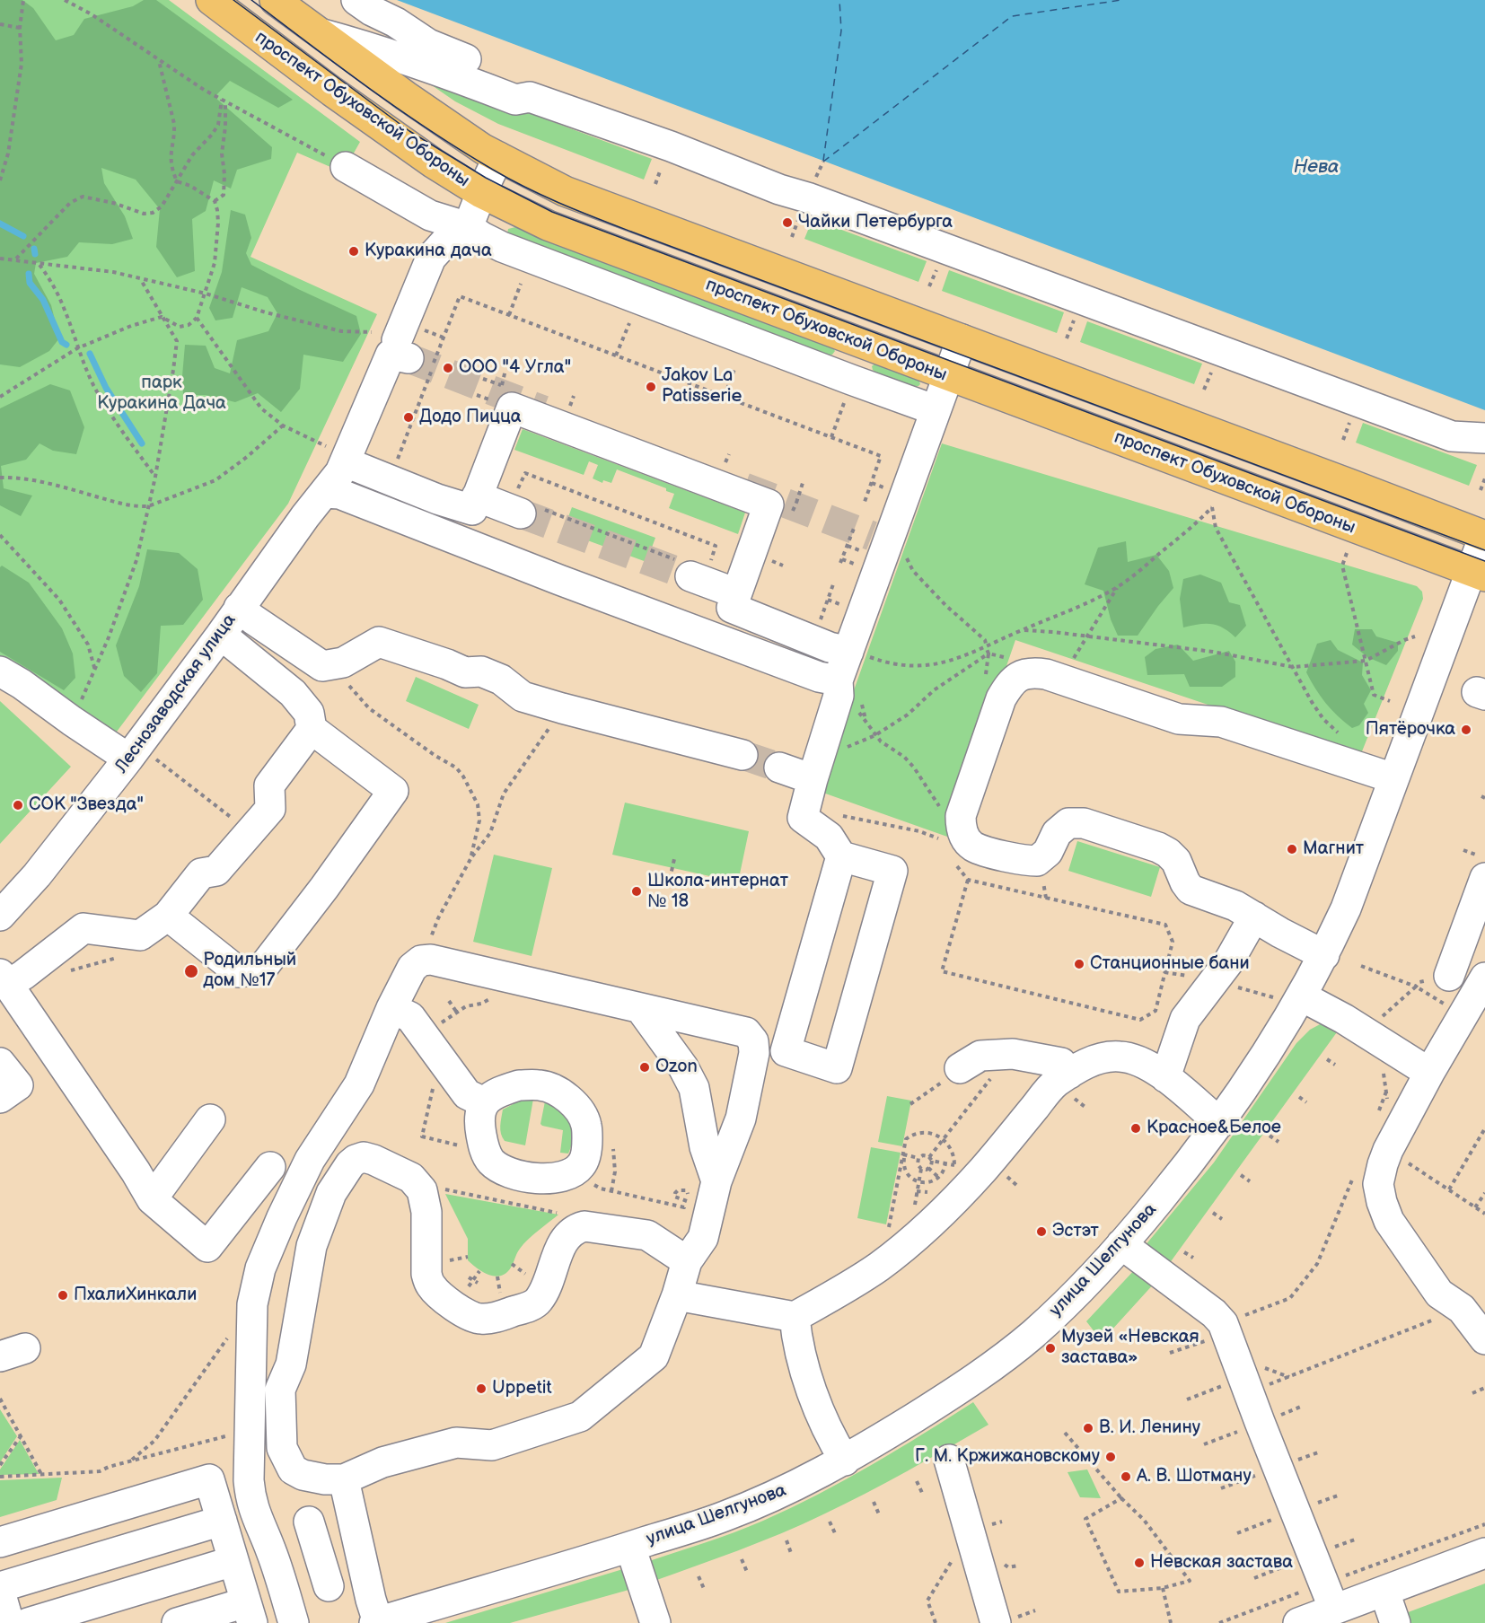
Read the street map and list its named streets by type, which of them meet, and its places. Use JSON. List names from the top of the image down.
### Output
{
  "streets": {
    "main road": ["проспект Обуховской Обороны"],
    "street": ["Леснозаводская улица", "улица Шелгунова"]
  },
  "crossings": [
    ["проспект Обуховской Обороны", "улица Шелгунова"]
  ],
  "water": ["Нева"],
  "parks": ["парк Куракина Дача"],
  "places": [
    "Чайки Петербурга",
    "Куракина дача",
    "ООО \"4 Угла\"",
    "Jakov La Patisserie",
    "Додо Пицца",
    "Пятёрочка",
    "СОК \"Звезда\"",
    "Магнит",
    "Школа-интернат № 18",
    "Станционные бани",
    "Родильный дом №17",
    "Ozon",
    "Красное&Белое",
    "Эстэт",
    "ПхалиХинкали",
    "Музей «Невская застава»",
    "Uppetit",
    "В. И. Ленину",
    "Г. М. Кржижановскому",
    "А. В. Шотману",
    "Невская застава"
  ]
}
